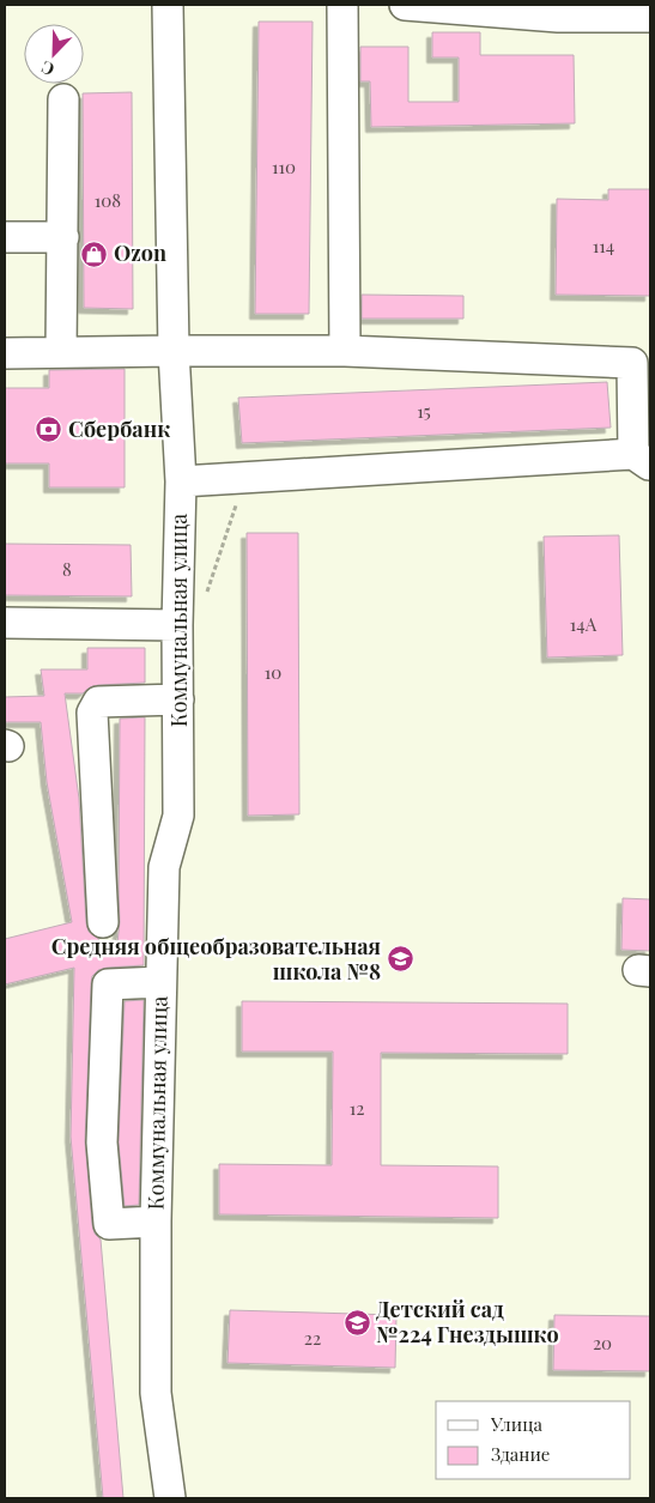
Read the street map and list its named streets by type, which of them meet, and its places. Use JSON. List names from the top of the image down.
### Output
{
  "streets": {
    "street": ["Коммунальная улица"]
  },
  "places": {
    "shop": ["Ozon"],
    "bank": ["Сбербанк"],
    "school or university": ["Средняя общеобразовательная школа №8", "Детский сад №224 Гнездышко"]
  },
  "house_numbers": [
    "110",
    "108",
    "114",
    "15",
    "8",
    "14А",
    "10",
    "12",
    "22",
    "20"
  ],
  "legend": ["Улица", "Здание"],
  "north": "bottom left"
}
